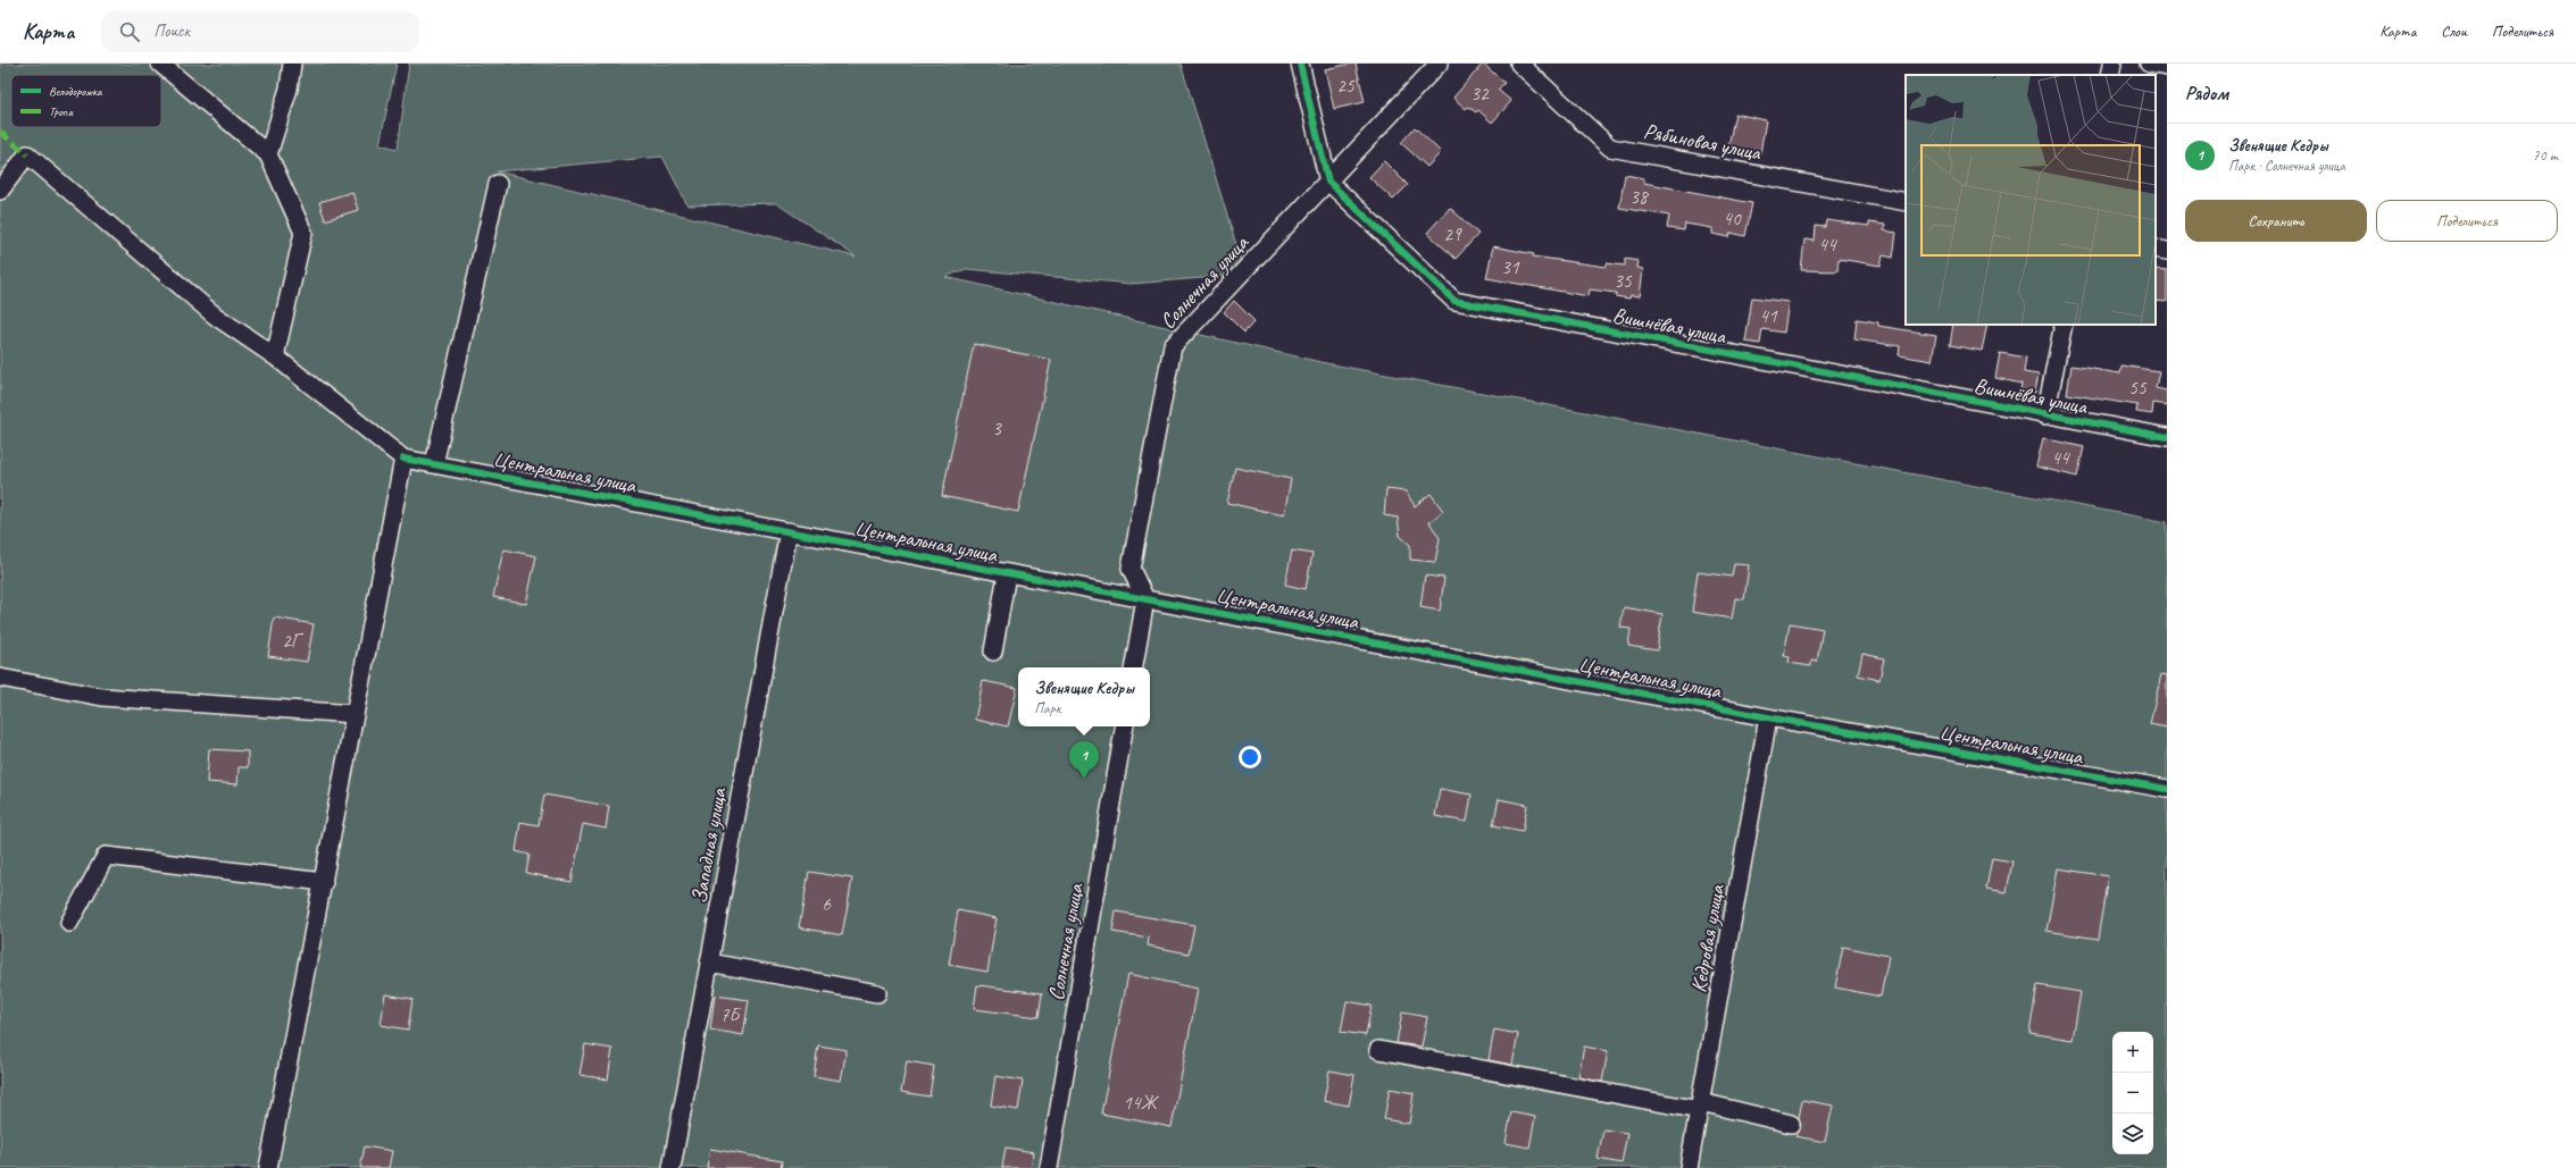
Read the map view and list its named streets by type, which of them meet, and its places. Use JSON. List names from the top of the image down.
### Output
{
  "streets": {
    "street": [
      "Рябиновая улица",
      "Солнечная улица",
      "Вишнёвая улица",
      "Центральная улица",
      "Западная улица",
      "Кедровая улица"
    ]
  },
  "crossings": [
    ["Солнечная улица", "Вишнёвая улица"],
    ["Солнечная улица", "Центральная улица"],
    ["Центральная улица", "Западная улица"],
    ["Центральная улица", "Кедровая улица"]
  ],
  "house_numbers": [
    "25",
    "32",
    "38",
    "40",
    "29",
    "44",
    "31",
    "35",
    "41",
    "55",
    "3",
    "44",
    "2Г",
    "6",
    "7Б",
    "14Ж"
  ],
  "legend": ["Велодорожка", "Тропа"],
  "page": {
    "header": "Карта",
    "search": "Поиск",
    "nav": ["Карта", "Слои", "Поделиться"],
    "heading": "Рядом",
    "list": [
      {
        "mark": "1",
        "name": "Звенящие Кедры",
        "note": "Парк · Солнечная улица",
        "value": "70 m"
      }
    ],
    "buttons": ["Сохранить", "Поделиться"],
    "popup": ["Звенящие Кедры", "Парк"],
    "pins": "1",
    "map_buttons": ["+", "−"]
  }
}
